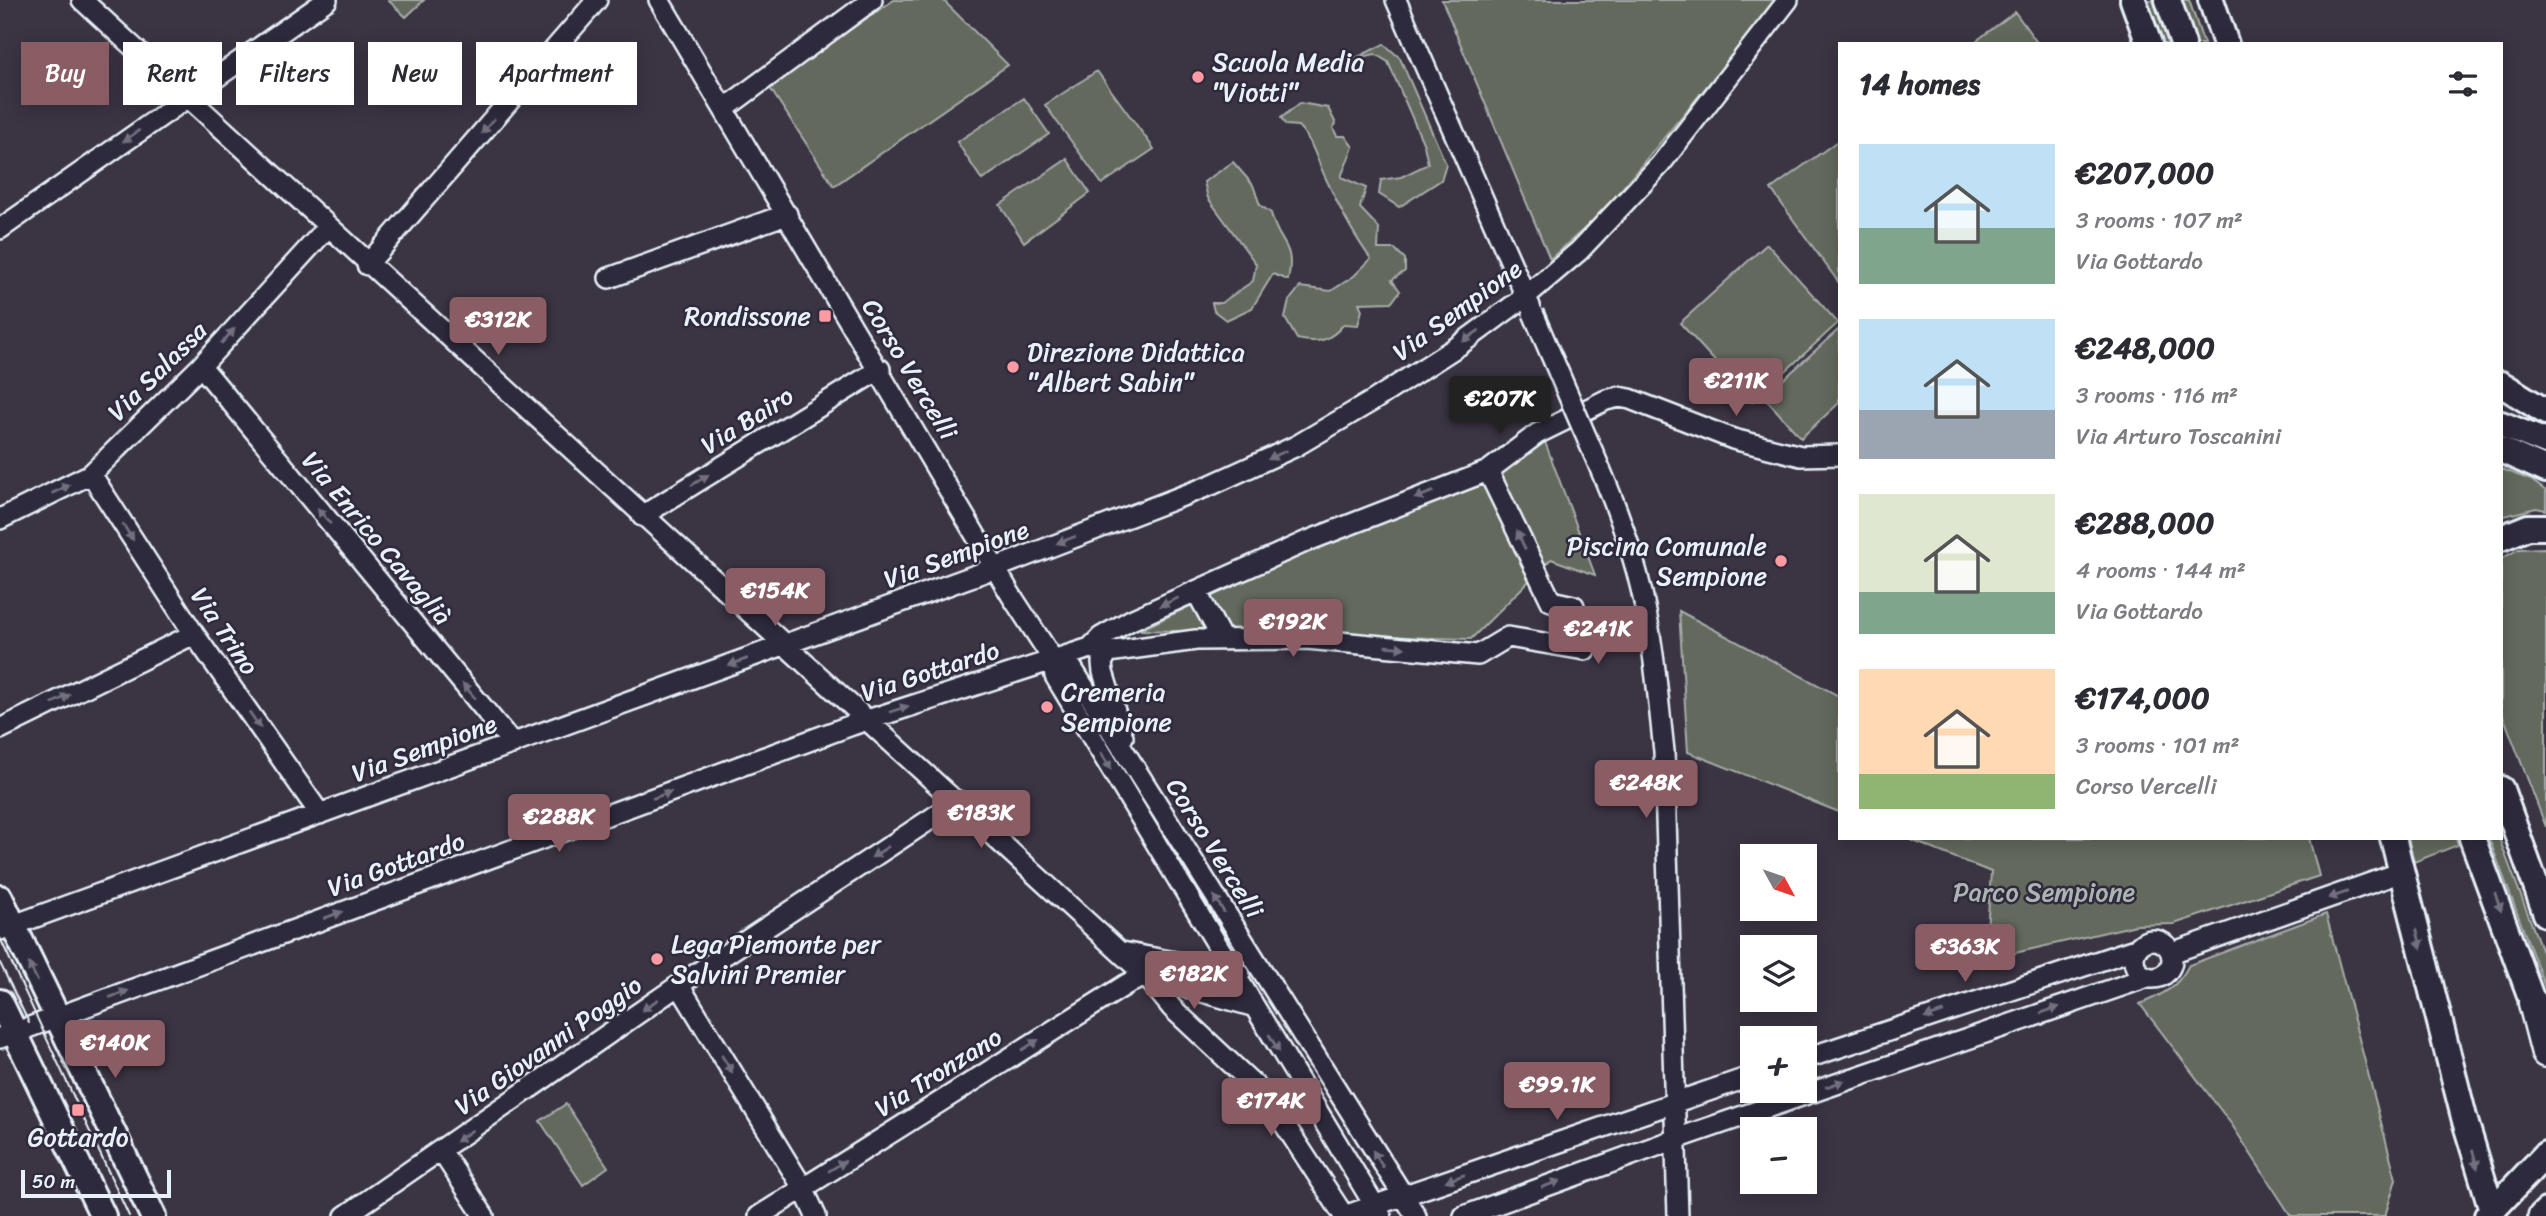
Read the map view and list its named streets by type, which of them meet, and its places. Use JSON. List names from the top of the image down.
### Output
{
  "streets": {
    "street": [
      "Via Sempione",
      "Corso Vercelli",
      "Via Salassa",
      "Via Bairo",
      "Via Enrico Cavaglià",
      "Via Trino",
      "Via Gottardo",
      "Via Giovanni Poggio",
      "Via Tronzano"
    ]
  },
  "crossings": [
    ["Via Sempione", "Corso Vercelli"],
    ["Via Sempione", "Via Enrico Cavaglià"],
    ["Via Sempione", "Via Trino"],
    ["Corso Vercelli", "Via Bairo"],
    ["Corso Vercelli", "Via Gottardo"],
    ["Via Salassa", "Via Enrico Cavaglià"],
    ["Via Salassa", "Via Trino"]
  ],
  "one_way": [
    "Via Sempione",
    "Via Salassa",
    "Via Bairo",
    "Via Enrico Cavaglià",
    "Via Trino",
    "Via Giovanni Poggio",
    "Via Tronzano"
  ],
  "parks": ["Parco Sempione"],
  "places": {
    "other": [
      "Scuola Media \"Viotti\"",
      "Direzione Didattica \"Albert Sabin\"",
      "Piscina Comunale Sempione",
      "Cremeria Sempione",
      "Lega Piemonte per Salvini Premier"
    ],
    "transit": ["Rondissone", "Gottardo"]
  },
  "scale_bar": "50 m",
  "north": "bottom right",
  "page": {
    "chip": [
      "Buy",
      "Rent",
      "Filters",
      "New",
      "Apartment"
    ],
    "heading": "14 homes",
    "list": [
      {
        "name": "€207,000",
        "note": "3 rooms · 107 m² · Via Gottardo"
      },
      {
        "name": "€248,000",
        "note": "3 rooms · 116 m² · Via Arturo Toscanini"
      },
      {
        "name": "€288,000",
        "note": "4 rooms · 144 m² · Via Gottardo"
      },
      {
        "name": "€174,000",
        "note": "3 rooms · 101 m² · Corso Vercelli"
      }
    ],
    "price": [
      "€312K",
      "€211K",
      "€207K",
      "€154K",
      "€192K",
      "€241K",
      "€248K",
      "€183K",
      "€288K",
      "€363K",
      "€182K",
      "€140K",
      "€99.1K",
      "€174K"
    ],
    "map_buttons": ["+", "−"],
    "scale": "50 m"
  }
}
